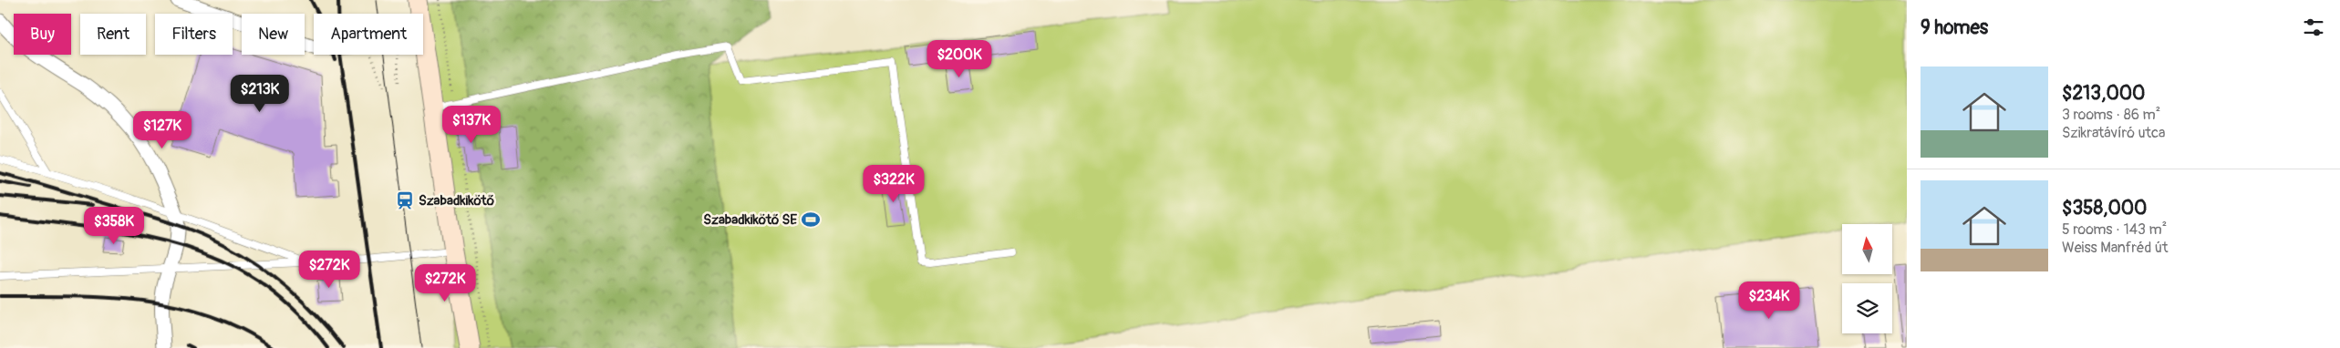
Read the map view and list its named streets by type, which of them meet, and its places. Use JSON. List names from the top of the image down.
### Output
{
  "places": {
    "station": ["Szabadkikötő"],
    "sports": ["Szabadkikötő SE"]
  },
  "north": "top",
  "page": {
    "heading": "9 homes",
    "chip": [
      "Buy",
      "Rent",
      "Filters",
      "New",
      "Apartment"
    ],
    "price": [
      "$200K",
      "$213K",
      "$137K",
      "$127K",
      "$322K",
      "$358K",
      "$272K",
      "$272K",
      "$234K"
    ],
    "list": [
      {
        "name": "$213,000",
        "note": "3 rooms · 86 m² · Szikratávíró utca"
      },
      {
        "name": "$358,000",
        "note": "5 rooms · 143 m² · Weiss Manfréd út"
      }
    ]
  }
}
